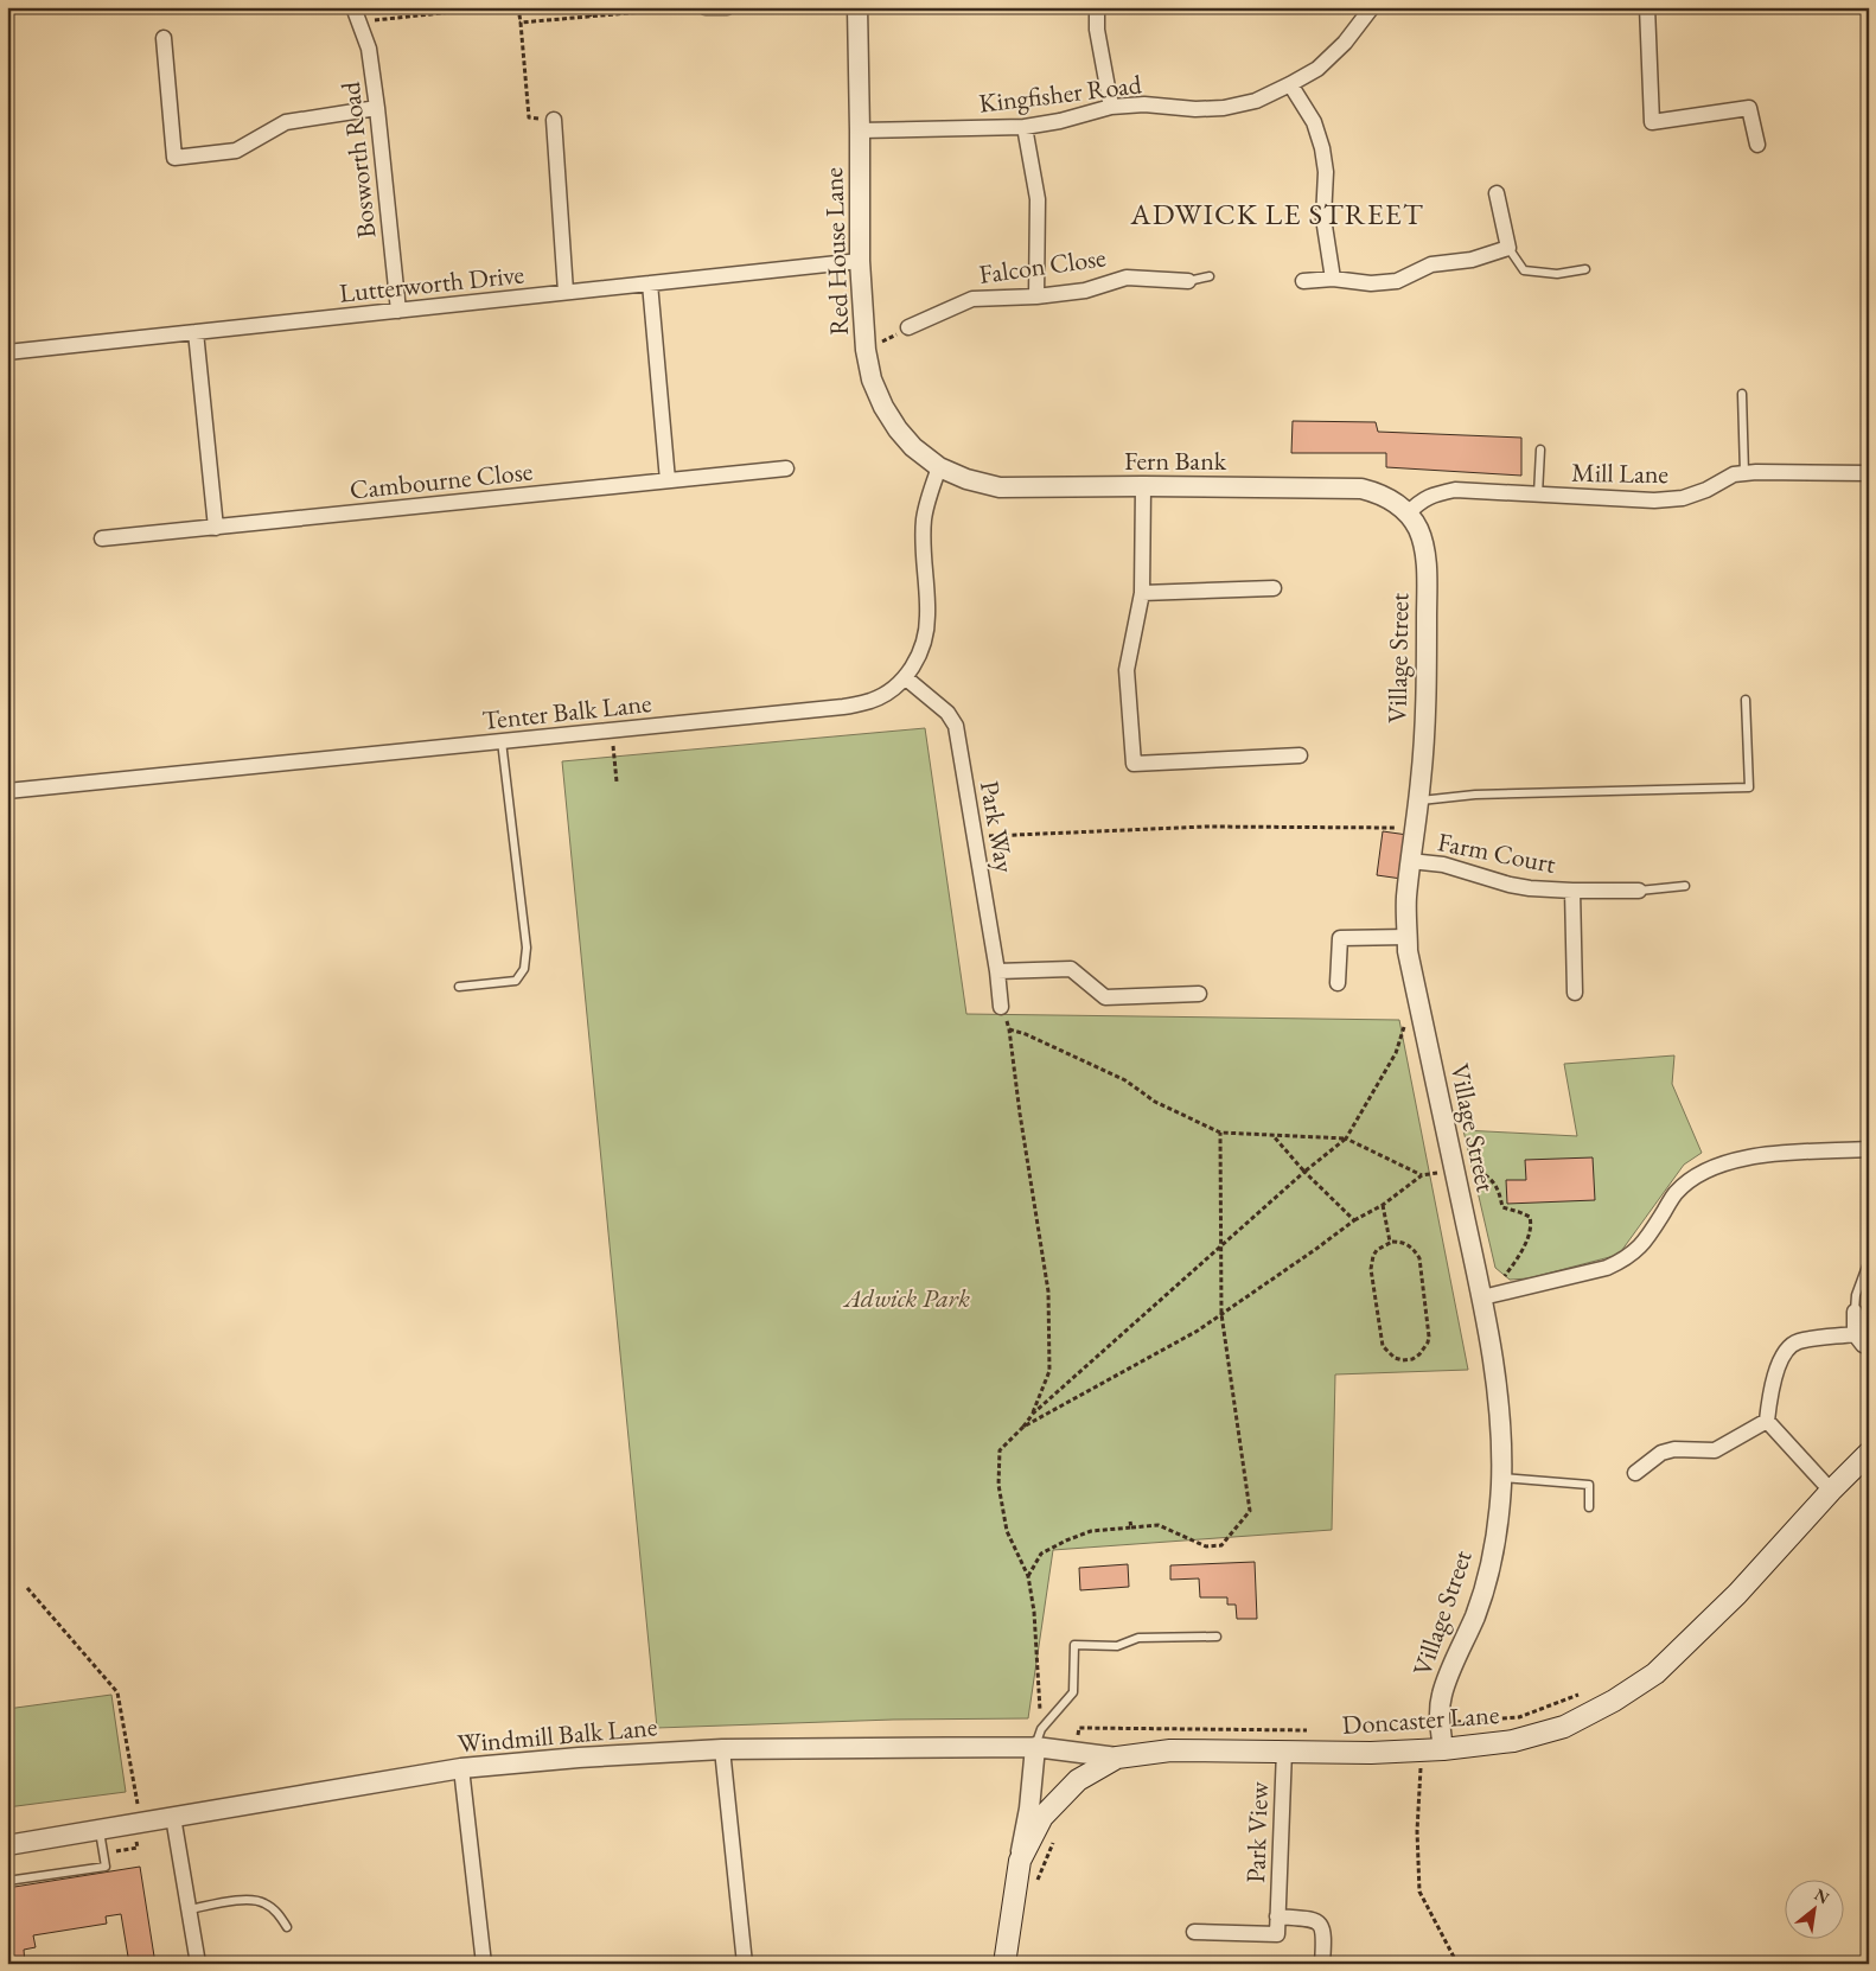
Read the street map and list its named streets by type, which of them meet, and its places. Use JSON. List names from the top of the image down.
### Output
{
  "streets": {
    "main road": ["Doncaster Lane"],
    "street": [
      "Kingfisher Road",
      "Bosworth Road",
      "Red House Lane",
      "Falcon Close",
      "Lutterworth Drive",
      "Fern Bank",
      "Mill Lane",
      "Cambourne Close",
      "Village Street",
      "Tenter Balk Lane",
      "Park Way",
      "Farm Court",
      "Windmill Balk Lane",
      "Park View"
    ]
  },
  "crossings": [
    ["Kingfisher Road", "Red House Lane"],
    ["Bosworth Road", "Lutterworth Drive"],
    ["Red House Lane", "Lutterworth Drive"],
    ["Red House Lane", "Fern Bank"],
    ["Red House Lane", "Tenter Balk Lane"],
    ["Fern Bank", "Mill Lane"],
    ["Fern Bank", "Village Street"],
    ["Fern Bank", "Tenter Balk Lane"],
    ["Mill Lane", "Village Street"],
    ["Village Street", "Farm Court"],
    ["Village Street", "Doncaster Lane"],
    ["Tenter Balk Lane", "Park Way"],
    ["Doncaster Lane", "Windmill Balk Lane"],
    ["Doncaster Lane", "Park View"]
  ],
  "districts": ["ADWICK LE STREET"],
  "parks": ["Adwick Park"],
  "north": "top right"
}
